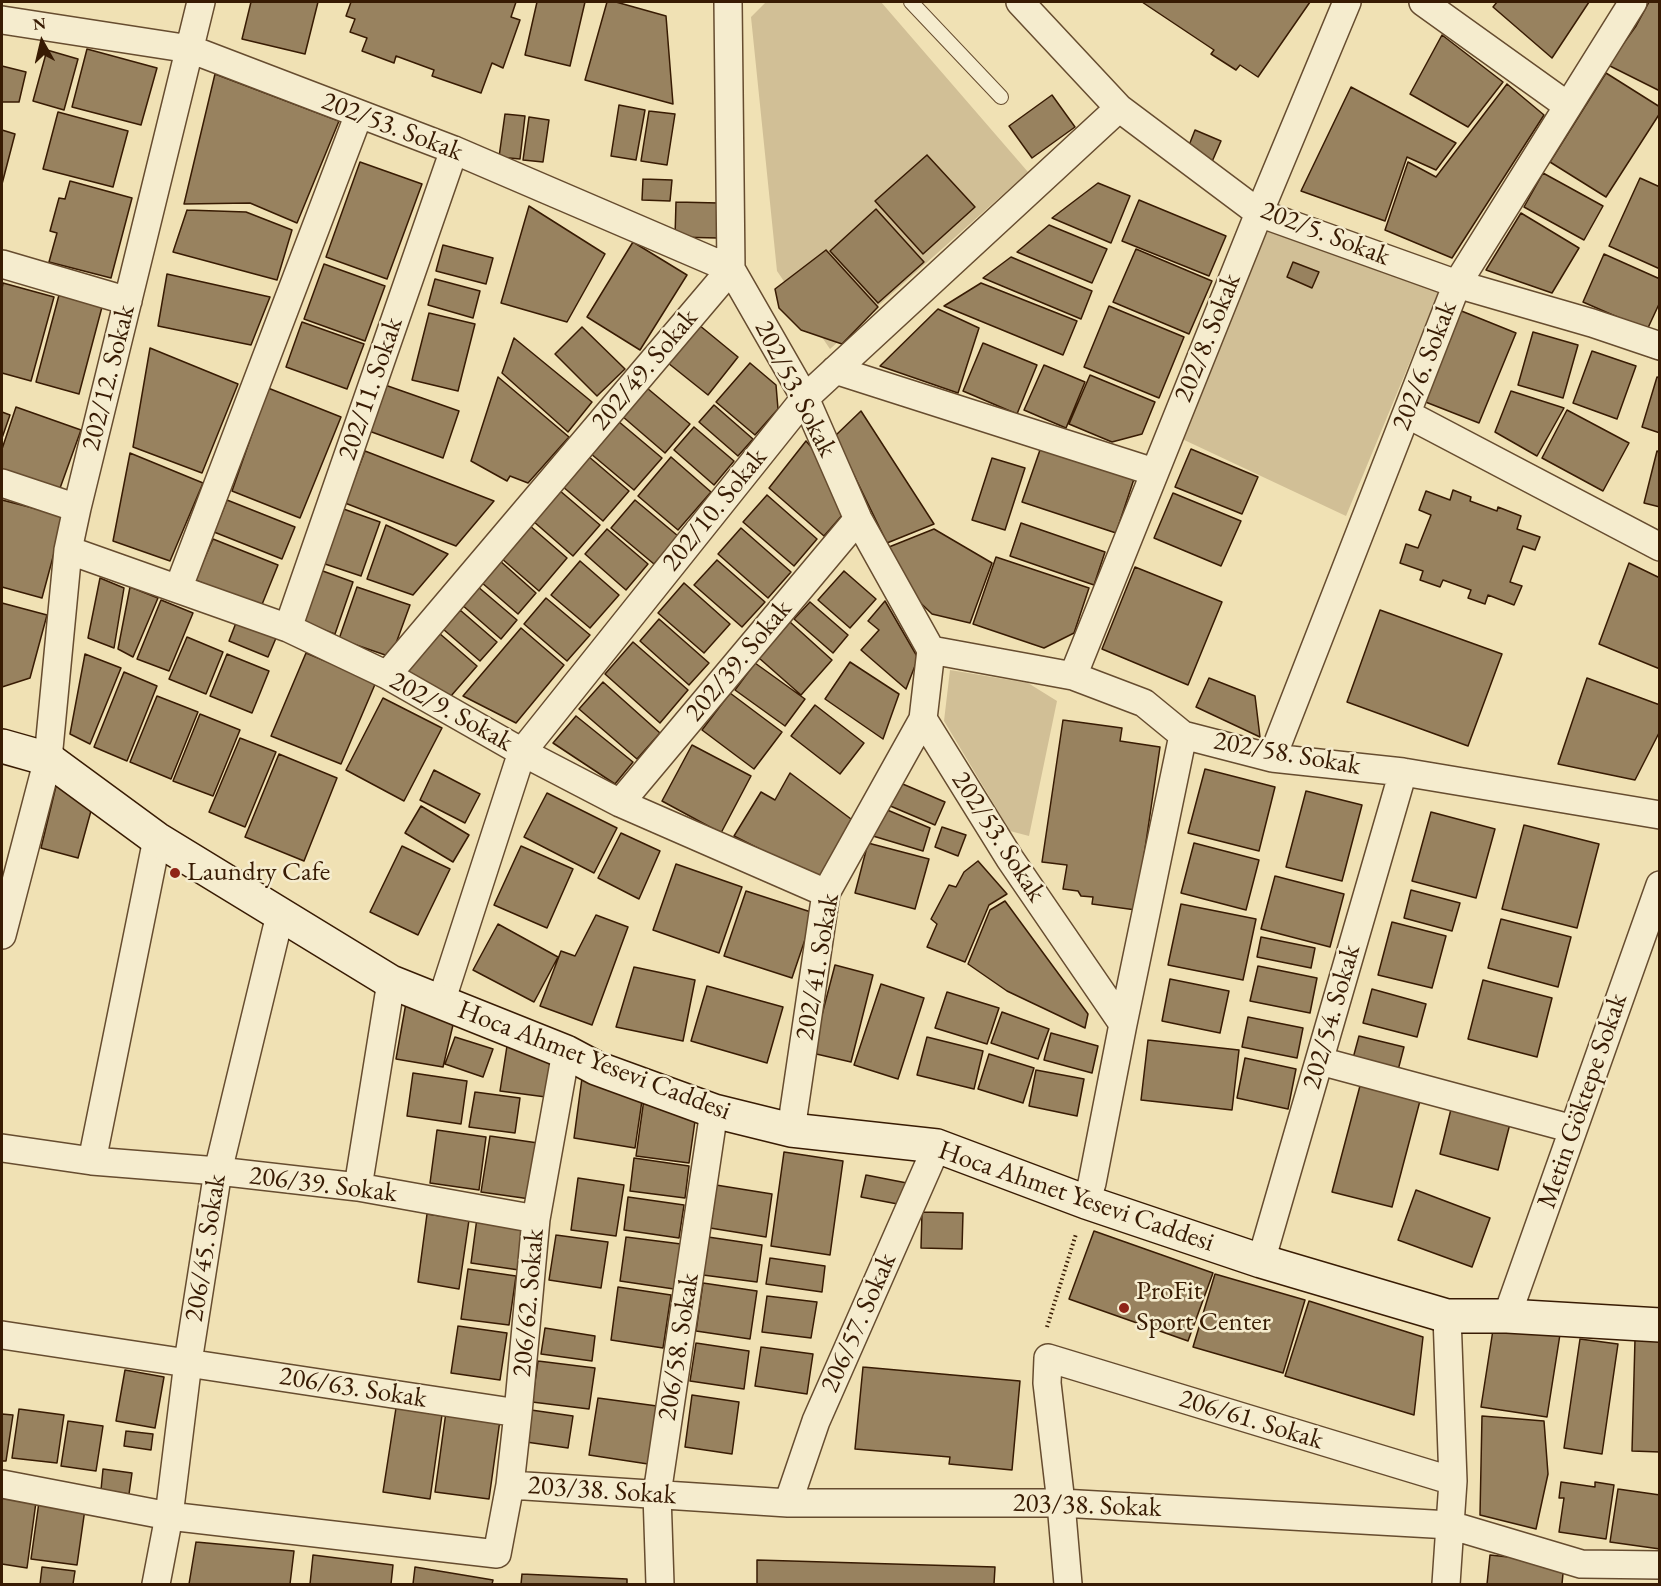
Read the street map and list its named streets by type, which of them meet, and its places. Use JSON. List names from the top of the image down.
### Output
{
  "streets": {
    "main road": ["Hoca Ahmet Yesevi Caddesi"],
    "street": [
      "202/53. Sokak",
      "202/5. Sokak",
      "202/8. Sokak",
      "202/6. Sokak",
      "202/49. Sokak",
      "202/12. Sokak",
      "202/11. Sokak",
      "202/10. Sokak",
      "202/39. Sokak",
      "202/9. Sokak",
      "202/58. Sokak",
      "202/41. Sokak",
      "202/54. Sokak",
      "Metin Göktepe Sokak",
      "206/39. Sokak",
      "206/45. Sokak",
      "206/62. Sokak",
      "206/57. Sokak",
      "206/58. Sokak",
      "206/63. Sokak",
      "206/61. Sokak",
      "203/38. Sokak"
    ]
  },
  "crossings": [
    ["202/53. Sokak", "202/49. Sokak"],
    ["202/53. Sokak", "202/12. Sokak"],
    ["202/53. Sokak", "202/11. Sokak"],
    ["202/53. Sokak", "202/10. Sokak"],
    ["202/53. Sokak", "202/39. Sokak"],
    ["202/53. Sokak", "202/58. Sokak"],
    ["202/53. Sokak", "202/41. Sokak"],
    ["202/5. Sokak", "202/8. Sokak"],
    ["202/5. Sokak", "202/6. Sokak"],
    ["202/5. Sokak", "202/10. Sokak"],
    ["202/8. Sokak", "202/58. Sokak"],
    ["202/6. Sokak", "202/58. Sokak"],
    ["202/49. Sokak", "202/9. Sokak"],
    ["202/12. Sokak", "202/9. Sokak"],
    ["202/12. Sokak", "Hoca Ahmet Yesevi Caddesi"],
    ["202/11. Sokak", "202/9. Sokak"],
    ["202/10. Sokak", "202/9. Sokak"],
    ["202/10. Sokak", "Hoca Ahmet Yesevi Caddesi"],
    ["202/39. Sokak", "202/9. Sokak"],
    ["202/9. Sokak", "202/41. Sokak"],
    ["202/58. Sokak", "202/54. Sokak"],
    ["202/41. Sokak", "Hoca Ahmet Yesevi Caddesi"],
    ["202/54. Sokak", "Hoca Ahmet Yesevi Caddesi"],
    ["Hoca Ahmet Yesevi Caddesi", "Metin Göktepe Sokak"],
    ["Hoca Ahmet Yesevi Caddesi", "206/45. Sokak"],
    ["Hoca Ahmet Yesevi Caddesi", "206/62. Sokak"],
    ["Hoca Ahmet Yesevi Caddesi", "206/57. Sokak"],
    ["Hoca Ahmet Yesevi Caddesi", "206/58. Sokak"],
    ["206/39. Sokak", "206/45. Sokak"],
    ["206/39. Sokak", "206/62. Sokak"],
    ["206/45. Sokak", "206/62. Sokak"],
    ["206/45. Sokak", "206/63. Sokak"],
    ["206/62. Sokak", "206/63. Sokak"],
    ["206/62. Sokak", "203/38. Sokak"],
    ["206/57. Sokak", "203/38. Sokak"],
    ["206/58. Sokak", "203/38. Sokak"]
  ],
  "places": ["Laundry Cafe", "ProFit Sport Center"],
  "north": "top"
}
